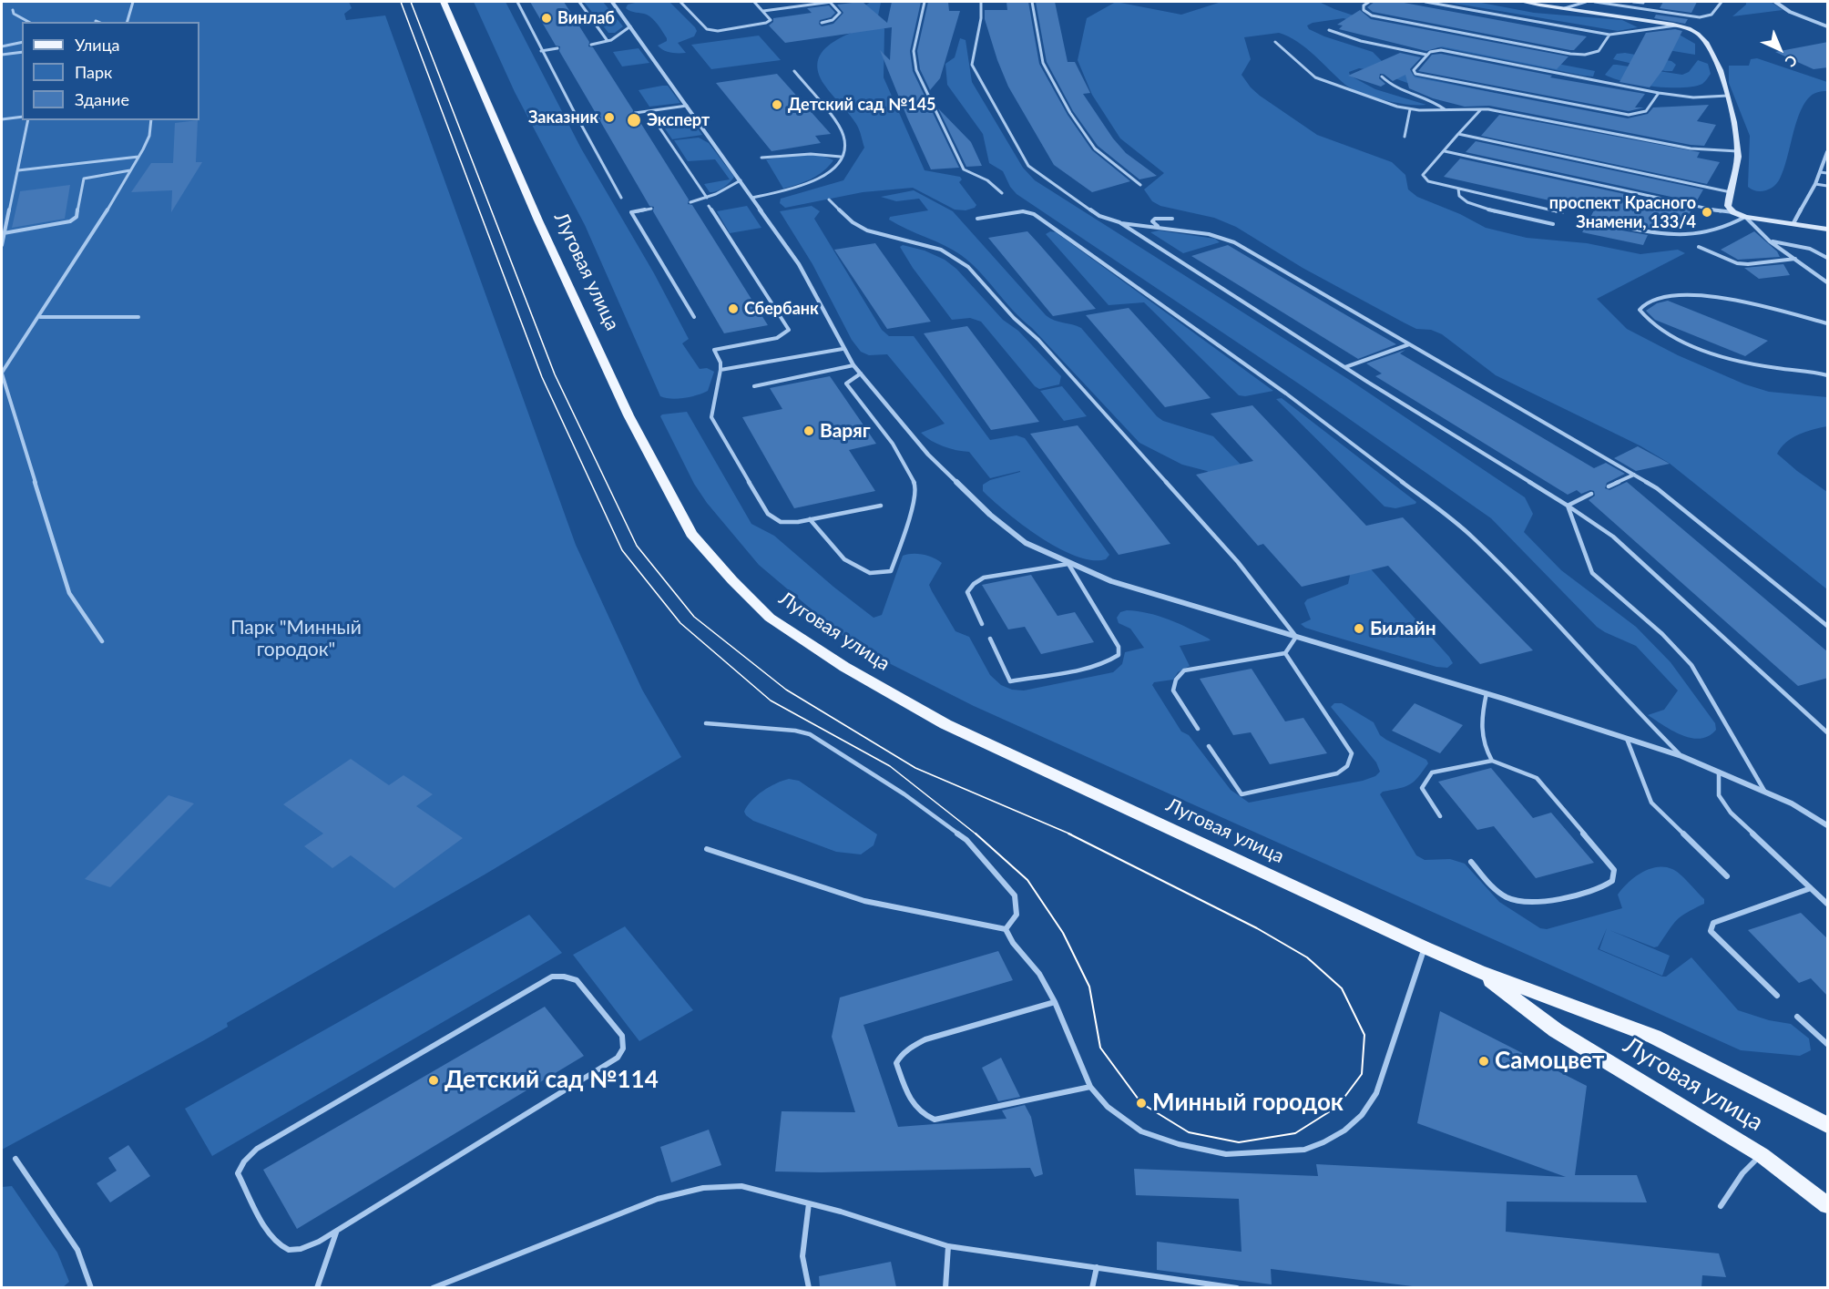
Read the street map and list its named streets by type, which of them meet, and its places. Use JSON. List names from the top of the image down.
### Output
{
  "streets": {
    "main road": ["Луговая улица"]
  },
  "parks": ["Парк \"Минный городок\""],
  "places": [
    "Винлаб",
    "Детский сад №145",
    "Заказник",
    "Эксперт",
    "проспект Красного Знамени, 133/4",
    "Сбербанк",
    "Варяг",
    "Билайн",
    "Самоцвет",
    "Детский сад №114",
    "Минный городок"
  ],
  "legend": ["Улица", "Парк", "Здание"],
  "north": "bottom right"
}
